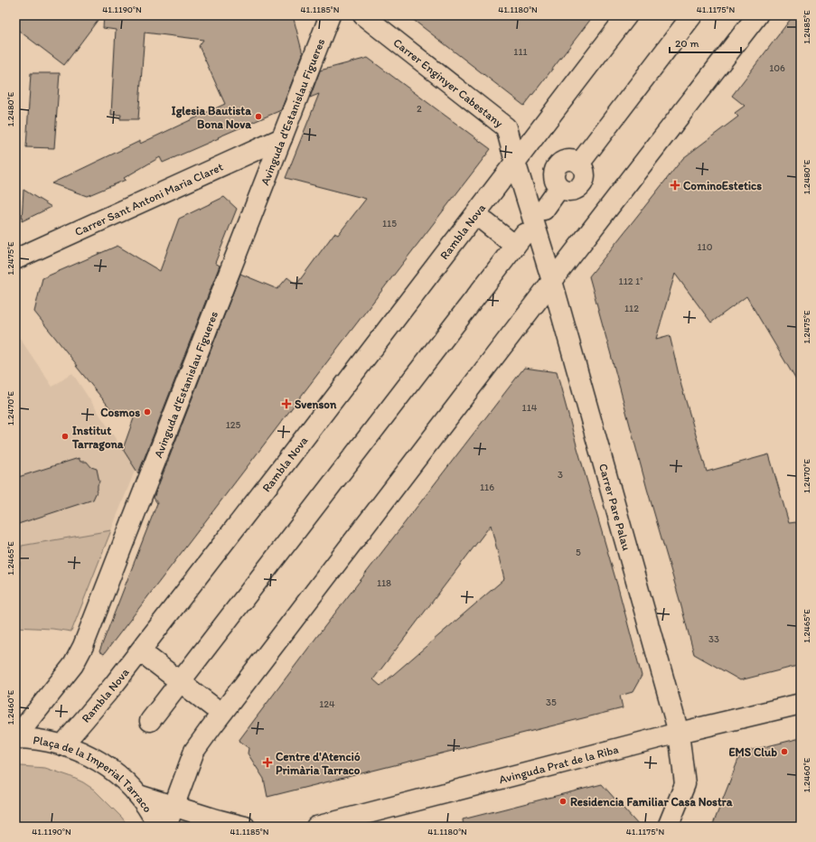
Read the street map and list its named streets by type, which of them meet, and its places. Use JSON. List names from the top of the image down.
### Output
{
  "streets": {
    "street": [
      "Carrer Enginyer Cabestany",
      "Avinguda d'Estanislau Figueres",
      "Carrer Sant Antoni Maria Claret",
      "Rambla Nova",
      "Carrer Pare Palau",
      "Avinguda Prat de la Riba",
      "Plaça de la Imperial Tarraco"
    ]
  },
  "crossings": [
    ["Carrer Enginyer Cabestany", "Rambla Nova"],
    ["Avinguda d'Estanislau Figueres", "Carrer Sant Antoni Maria Claret"],
    ["Avinguda d'Estanislau Figueres", "Plaça de la Imperial Tarraco"],
    ["Rambla Nova", "Plaça de la Imperial Tarraco"],
    ["Carrer Pare Palau", "Avinguda Prat de la Riba"]
  ],
  "places": {
    "other": [
      "Iglesia Bautista Bona Nova",
      "Cosmos",
      "Institut Tarragona",
      "EMS Club",
      "Residencia Familiar Casa Nostra"
    ],
    "health": ["CominoEstetics", "Svenson", "Centre d'Atenció Primària Tarraco"]
  },
  "house_numbers": [
    "111",
    "106",
    "2",
    "115",
    "110",
    "112 1°",
    "112",
    "114",
    "125",
    "3",
    "116",
    "5",
    "118",
    "33",
    "35",
    "124"
  ],
  "scale_bar": "20 m",
  "coordinates": [
    "41.1190°N",
    "41.1185°N",
    "41.1180°N",
    "41.1175°N",
    "1.2485°E",
    "1.2480°E",
    "1.2475°E",
    "1.2470°E",
    "1.2465°E",
    "1.2460°E"
  ]
}
